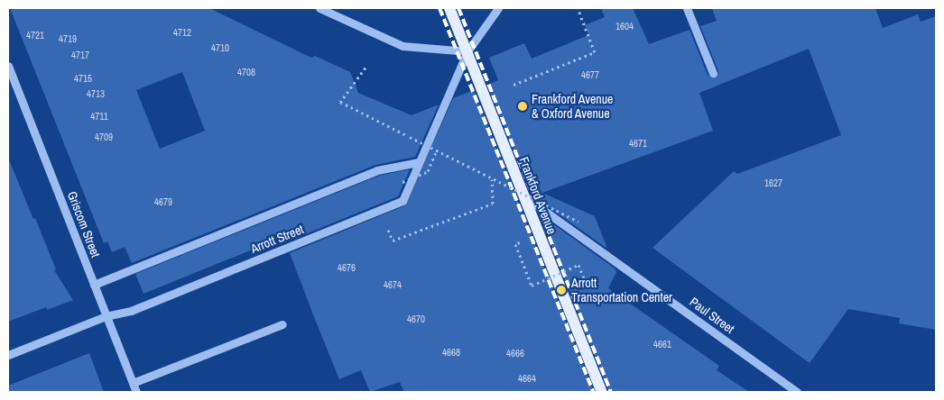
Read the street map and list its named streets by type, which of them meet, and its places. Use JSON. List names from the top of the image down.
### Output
{
  "streets": {
    "main road": ["Frankford Avenue"],
    "street": ["Griscom Street", "Arrott Street", "Paul Street"]
  },
  "crossings": [
    ["Frankford Avenue", "Arrott Street"],
    ["Frankford Avenue", "Paul Street"],
    ["Griscom Street", "Arrott Street"]
  ],
  "places": ["Frankford Avenue & Oxford Avenue", "Arrott Transportation Center"],
  "house_numbers": [
    "1604",
    "4712",
    "4721",
    "4719",
    "4710",
    "4717",
    "4708",
    "4677",
    "4715",
    "4713",
    "4711",
    "4709",
    "4671",
    "1627",
    "4679",
    "4676",
    "4674",
    "4670",
    "4661",
    "4668",
    "4666",
    "4664"
  ]
}
